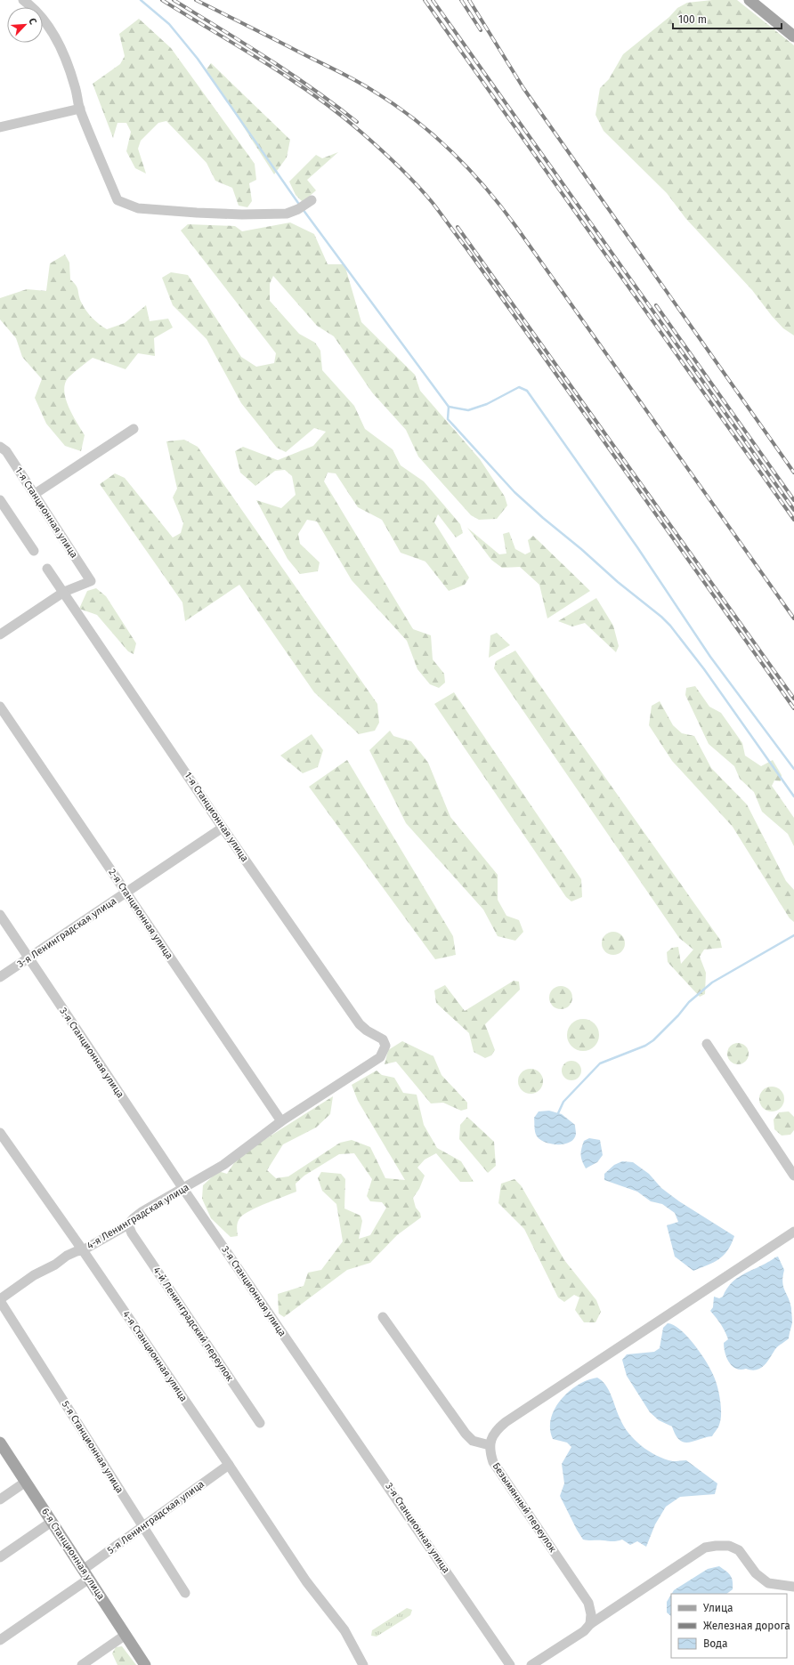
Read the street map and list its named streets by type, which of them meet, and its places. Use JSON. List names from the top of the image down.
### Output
{
  "streets": {
    "main road": ["6-я Станционная улица"],
    "street": [
      "1-я Станционная улица",
      "2-я Станционная улица",
      "3-я Ленинградская улица",
      "3-я Станционная улица",
      "4-я Ленинградская улица",
      "4-й Ленинградский переулок",
      "4-я Станционная улица",
      "5-я Станционная улица",
      "Безымянный переулок",
      "5-я Ленинградская улица"
    ]
  },
  "crossings": [
    ["1-я Станционная улица", "3-я Ленинградская улица"],
    ["1-я Станционная улица", "4-я Ленинградская улица"],
    ["2-я Станционная улица", "3-я Ленинградская улица"],
    ["2-я Станционная улица", "4-я Ленинградская улица"],
    ["3-я Ленинградская улица", "3-я Станционная улица"],
    ["3-я Станционная улица", "4-я Ленинградская улица"],
    ["4-я Ленинградская улица", "4-й Ленинградский переулок"],
    ["4-я Ленинградская улица", "4-я Станционная улица"],
    ["4-я Ленинградская улица", "5-я Станционная улица"],
    ["4-я Станционная улица", "5-я Ленинградская улица"],
    ["5-я Станционная улица", "5-я Ленинградская улица"],
    ["5-я Ленинградская улица", "6-я Станционная улица"]
  ],
  "legend": ["Улица", "Железная дорога", "Вода"],
  "scale_bar": "100 m",
  "north": "top right"
}
